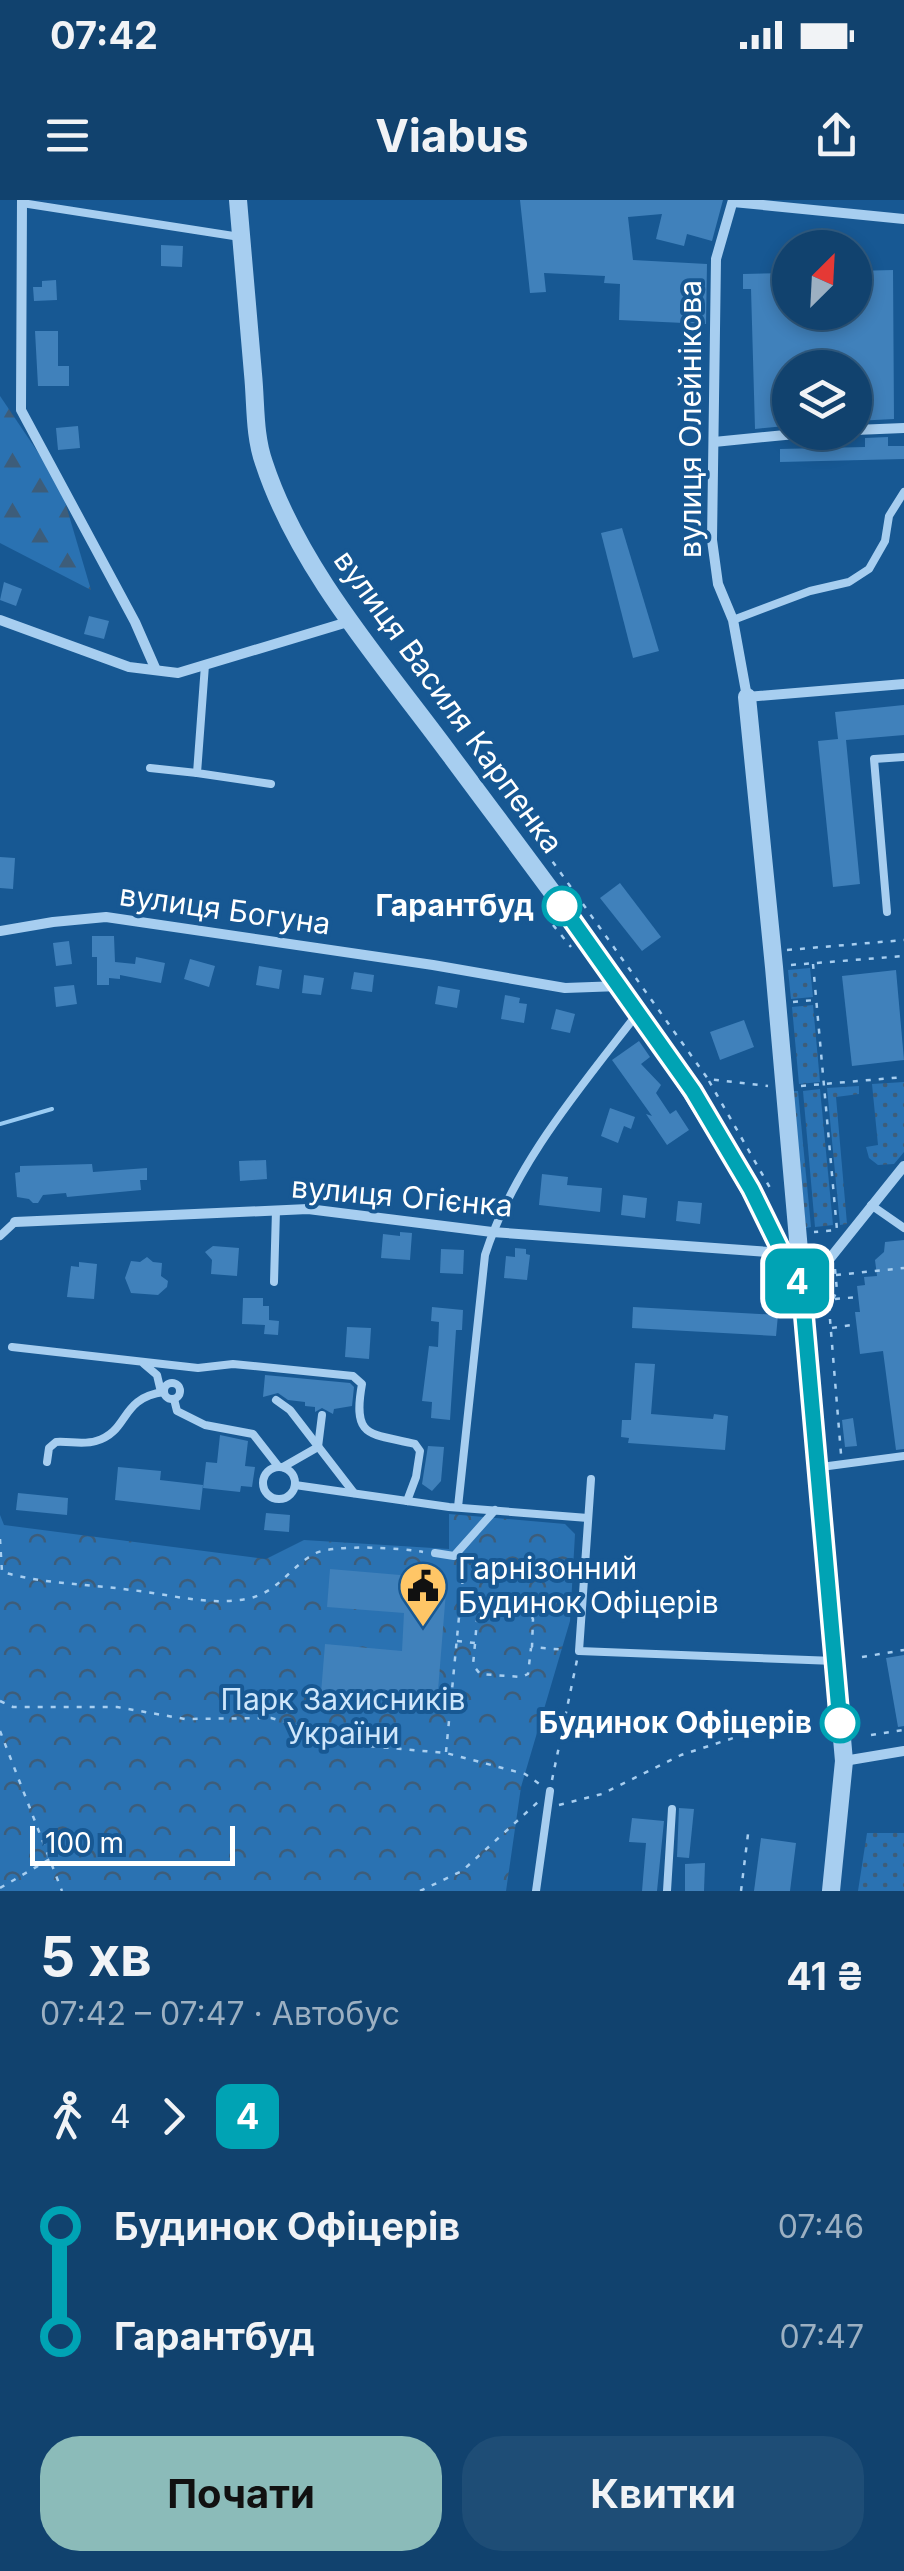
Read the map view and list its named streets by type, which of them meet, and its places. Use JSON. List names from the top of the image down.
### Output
{
  "streets": {
    "street": [
      "вулиця Олейнікова",
      "вулиця Василя Карпенка",
      "вулиця Богуна",
      "вулиця Огієнка"
    ]
  },
  "crossings": [
    ["вулиця Василя Карпенка", "вулиця Богуна"],
    ["вулиця Василя Карпенка", "вулиця Огієнка"]
  ],
  "parks": ["Парк Захисників України"],
  "places": {
    "other": ["Гарантбуд", "Будинок Офіцерів"],
    "public building": ["Гарнізонний Будинок Офіцерів"]
  },
  "lines": ["bus line 4"],
  "scale_bar": "100 m",
  "north": "top right",
  "page": {
    "status": "07:42",
    "header": "Viabus",
    "on_map": "4",
    "scale": "100 m",
    "heading": ["5 хв", "07:42 – 07:47 · Автобус", "41 ₴"],
    "legs": ["4", "4"],
    "list": [
      {
        "name": "Будинок Офіцерів",
        "value": "07:46"
      },
      {
        "name": "Гарантбуд",
        "value": "07:47"
      }
    ],
    "buttons": ["Почати", "Квитки"]
  }
}
